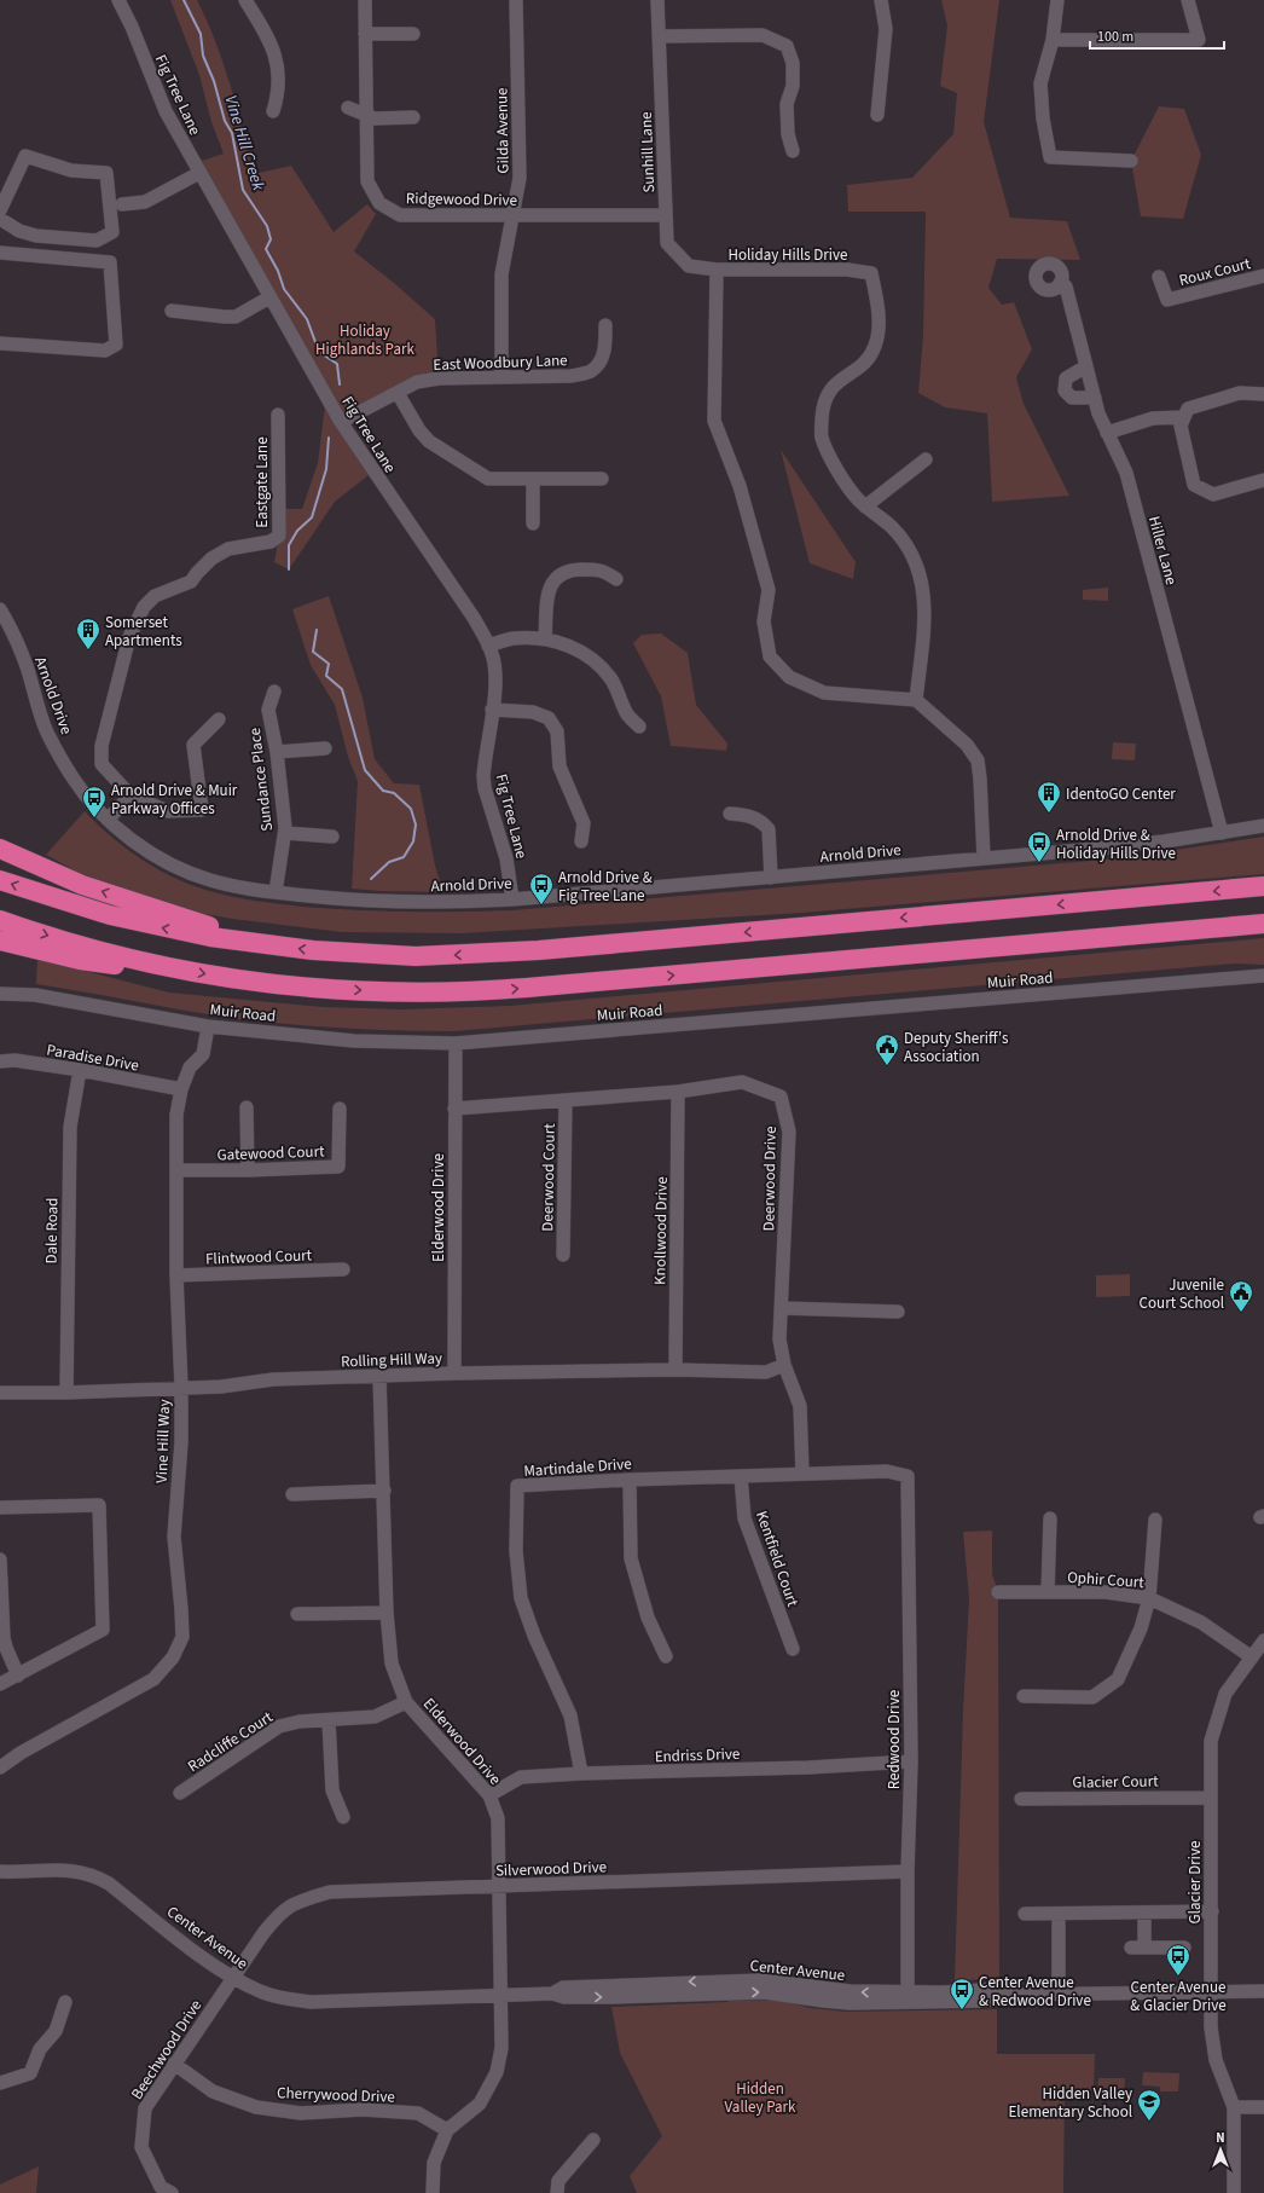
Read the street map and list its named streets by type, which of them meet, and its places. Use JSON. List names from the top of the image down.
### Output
{
  "streets": {
    "street": [
      "Fig Tree Lane",
      "Gilda Avenue",
      "Sunhill Lane",
      "Ridgewood Drive",
      "Holiday Hills Drive",
      "Roux Court",
      "East Woodbury Lane",
      "Eastgate Lane",
      "Hiller Lane",
      "Arnold Drive",
      "Sundance Place",
      "Muir Road",
      "Paradise Drive",
      "Gatewood Court",
      "Deerwood Court",
      "Deerwood Drive",
      "Elderwood Drive",
      "Dale Road",
      "Knollwood Drive",
      "Flintwood Court",
      "Rolling Hill Way",
      "Vine Hill Way",
      "Martindale Drive",
      "Kentfield Court",
      "Ophir Court",
      "Redwood Drive",
      "Radcliffe Court",
      "Endriss Drive",
      "Glacier Court",
      "Silverwood Drive",
      "Glacier Drive",
      "Center Avenue",
      "Beechwood Drive",
      "Cherrywood Drive"
    ]
  },
  "crossings": [
    ["Fig Tree Lane", "East Woodbury Lane"],
    ["Fig Tree Lane", "Arnold Drive"],
    ["Gilda Avenue", "Ridgewood Drive"],
    ["Gilda Avenue", "East Woodbury Lane"],
    ["Sunhill Lane", "Ridgewood Drive"],
    ["Sunhill Lane", "Holiday Hills Drive"],
    ["Hiller Lane", "Arnold Drive"],
    ["Arnold Drive", "Sundance Place"],
    ["Muir Road", "Elderwood Drive"],
    ["Muir Road", "Vine Hill Way"],
    ["Paradise Drive", "Dale Road"],
    ["Paradise Drive", "Vine Hill Way"],
    ["Gatewood Court", "Vine Hill Way"],
    ["Deerwood Court", "Deerwood Drive"],
    ["Deerwood Drive", "Elderwood Drive"],
    ["Deerwood Drive", "Knollwood Drive"],
    ["Deerwood Drive", "Rolling Hill Way"],
    ["Deerwood Drive", "Martindale Drive"],
    ["Elderwood Drive", "Rolling Hill Way"],
    ["Elderwood Drive", "Radcliffe Court"],
    ["Elderwood Drive", "Endriss Drive"],
    ["Elderwood Drive", "Silverwood Drive"],
    ["Elderwood Drive", "Center Avenue"],
    ["Elderwood Drive", "Cherrywood Drive"],
    ["Dale Road", "Rolling Hill Way"],
    ["Knollwood Drive", "Rolling Hill Way"],
    ["Flintwood Court", "Vine Hill Way"],
    ["Rolling Hill Way", "Vine Hill Way"],
    ["Martindale Drive", "Kentfield Court"],
    ["Martindale Drive", "Redwood Drive"],
    ["Martindale Drive", "Endriss Drive"],
    ["Ophir Court", "Glacier Drive"],
    ["Redwood Drive", "Endriss Drive"],
    ["Redwood Drive", "Silverwood Drive"],
    ["Redwood Drive", "Center Avenue"],
    ["Glacier Court", "Glacier Drive"],
    ["Silverwood Drive", "Center Avenue"],
    ["Silverwood Drive", "Beechwood Drive"],
    ["Glacier Drive", "Center Avenue"],
    ["Center Avenue", "Beechwood Drive"],
    ["Beechwood Drive", "Cherrywood Drive"]
  ],
  "water": ["Vine Hill Creek"],
  "parks": ["Holiday Highlands Park", "Hidden Valley Park"],
  "places": {
    "building": ["Somerset Apartments", "IdentoGO Center"],
    "bus stop": [
      "Arnold Drive & Muir Parkway Offices",
      "Arnold Drive & Holiday Hills Drive",
      "Arnold Drive & Fig Tree Lane",
      "Center Avenue & Glacier Drive",
      "Center Avenue & Redwood Drive"
    ],
    "public building": ["Deputy Sheriff's Association", "Juvenile Court School"],
    "school or university": ["Hidden Valley Elementary School"]
  },
  "scale_bar": "100 m",
  "north": "top"
}
